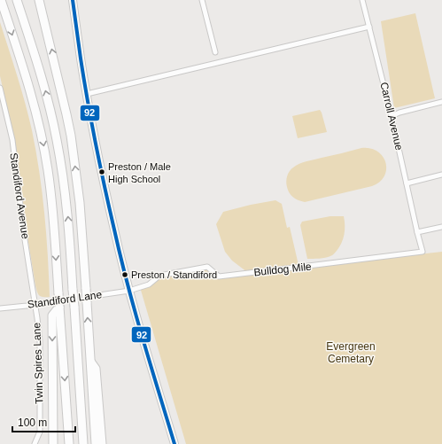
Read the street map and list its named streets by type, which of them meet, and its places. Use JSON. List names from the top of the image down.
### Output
{
  "streets": {
    "street": [
      "Carroll Avenue",
      "Standiford Avenue",
      "Bulldog Mile",
      "Standiford Lane",
      "Twin Spires Lane"
    ]
  },
  "crossings": [
    ["Carroll Avenue", "Bulldog Mile"],
    ["Standiford Avenue", "Standiford Lane"],
    ["Standiford Avenue", "Twin Spires Lane"],
    ["Bulldog Mile", "Standiford Lane"],
    ["Standiford Lane", "Twin Spires Lane"]
  ],
  "parks": ["Evergreen Cemetary"],
  "places": ["Preston / Male High School", "Preston / Standiford"],
  "lines": ["transit line 92"],
  "scale_bar": "100 m"
}
